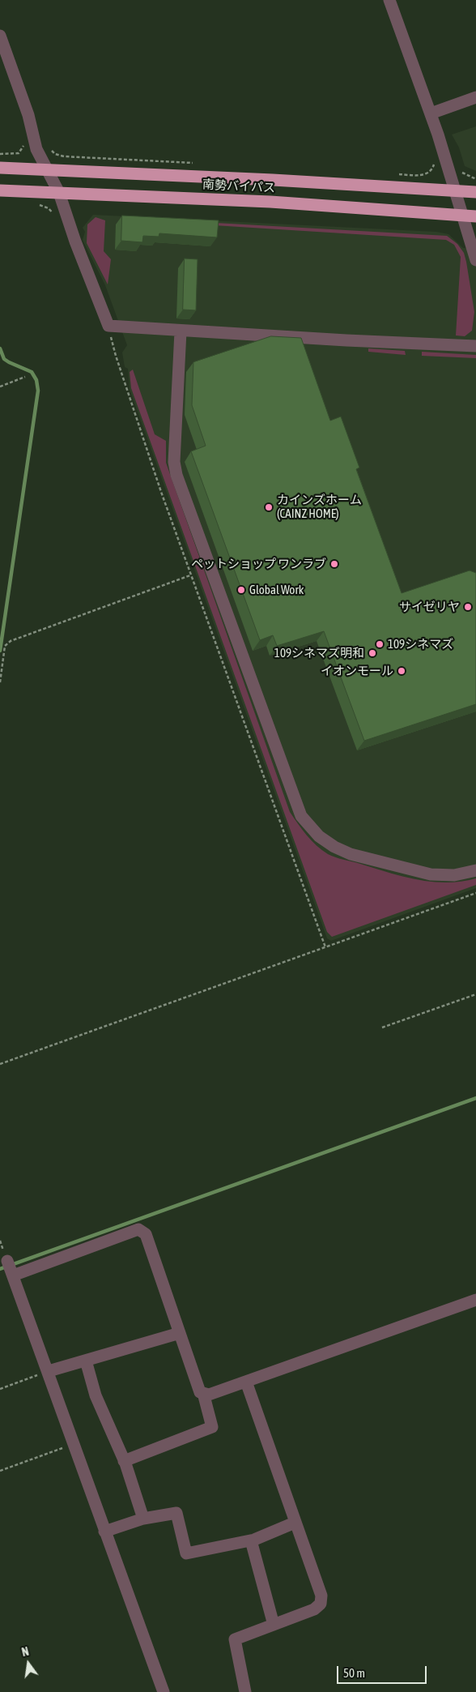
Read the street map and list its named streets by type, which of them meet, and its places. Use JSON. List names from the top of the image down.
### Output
{
  "streets": {
    "highway": ["南勢バイパス"]
  },
  "places": [
    "カインズホーム (CAINZ HOME)",
    "ペットショップ ワンラブ",
    "Global Work",
    "サイゼリヤ",
    "109シネマズ",
    "109シネマズ明和",
    "イオンモール"
  ],
  "scale_bar": "50 m",
  "north": "top"
}
